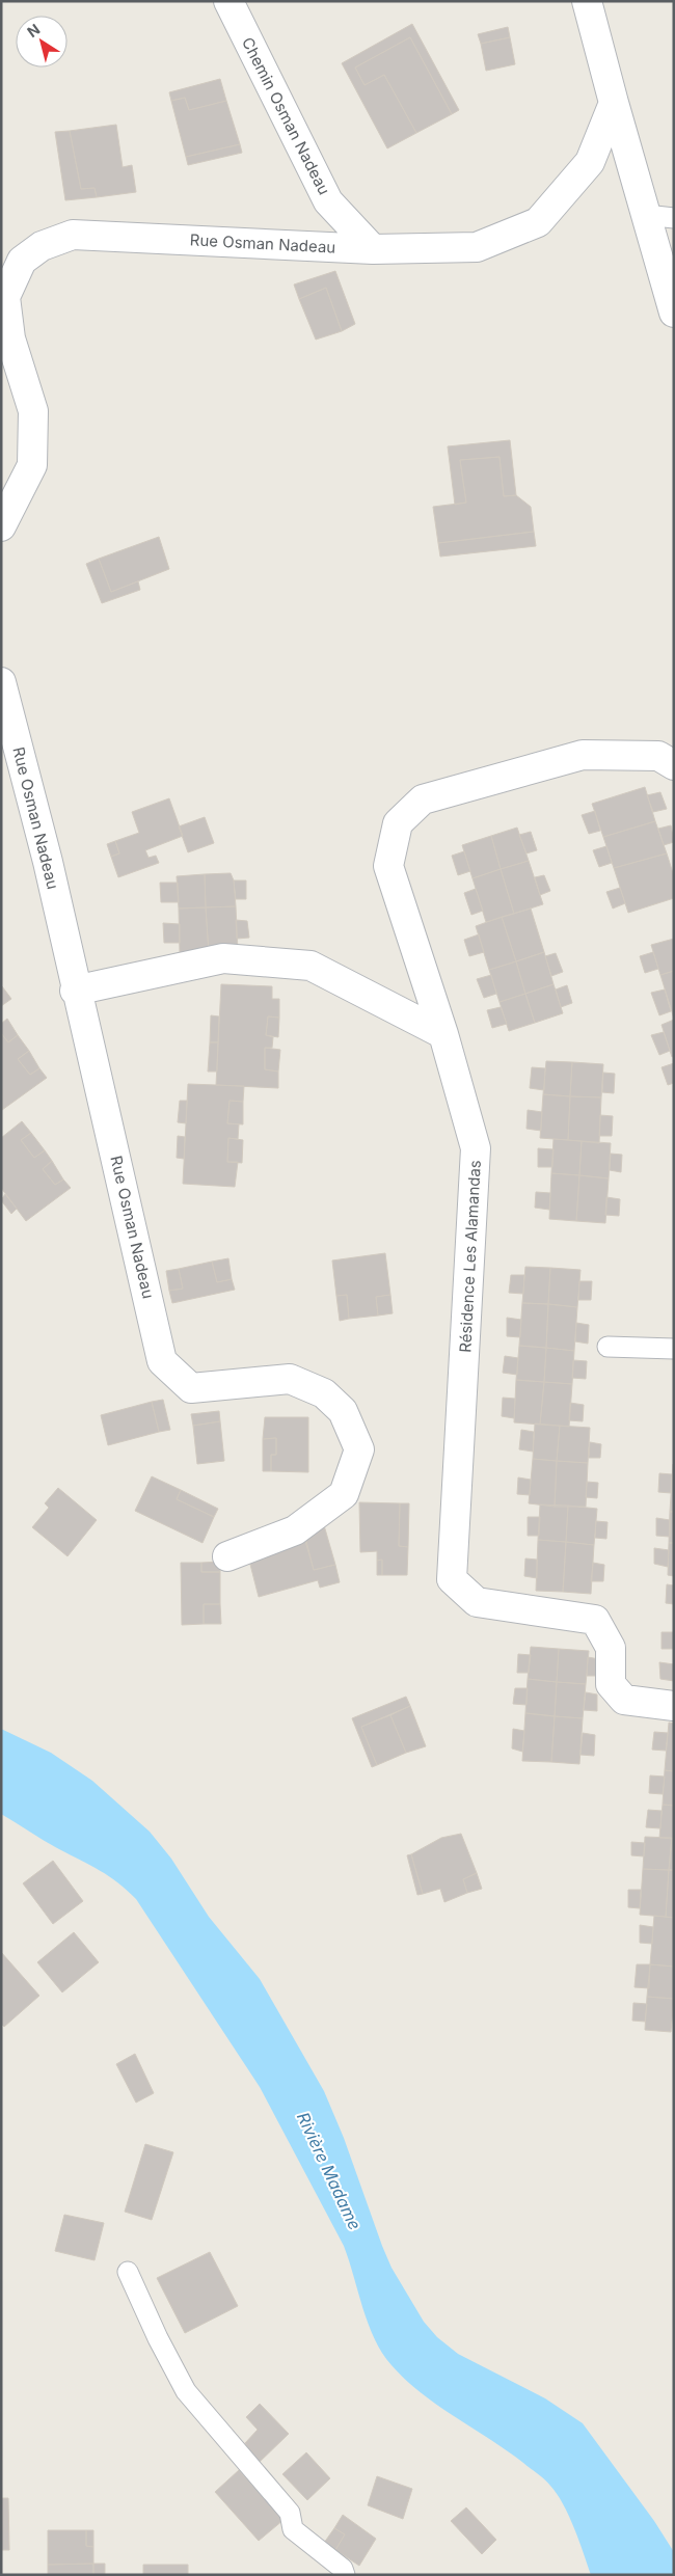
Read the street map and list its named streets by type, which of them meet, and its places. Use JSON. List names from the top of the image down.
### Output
{
  "streets": {
    "street": ["Chemin Osman Nadeau", "Rue Osman Nadeau", "Résidence Les Alamandas"]
  },
  "crossings": [
    ["Chemin Osman Nadeau", "Rue Osman Nadeau"]
  ],
  "water": ["Rivière Madame"],
  "north": "top left"
}
